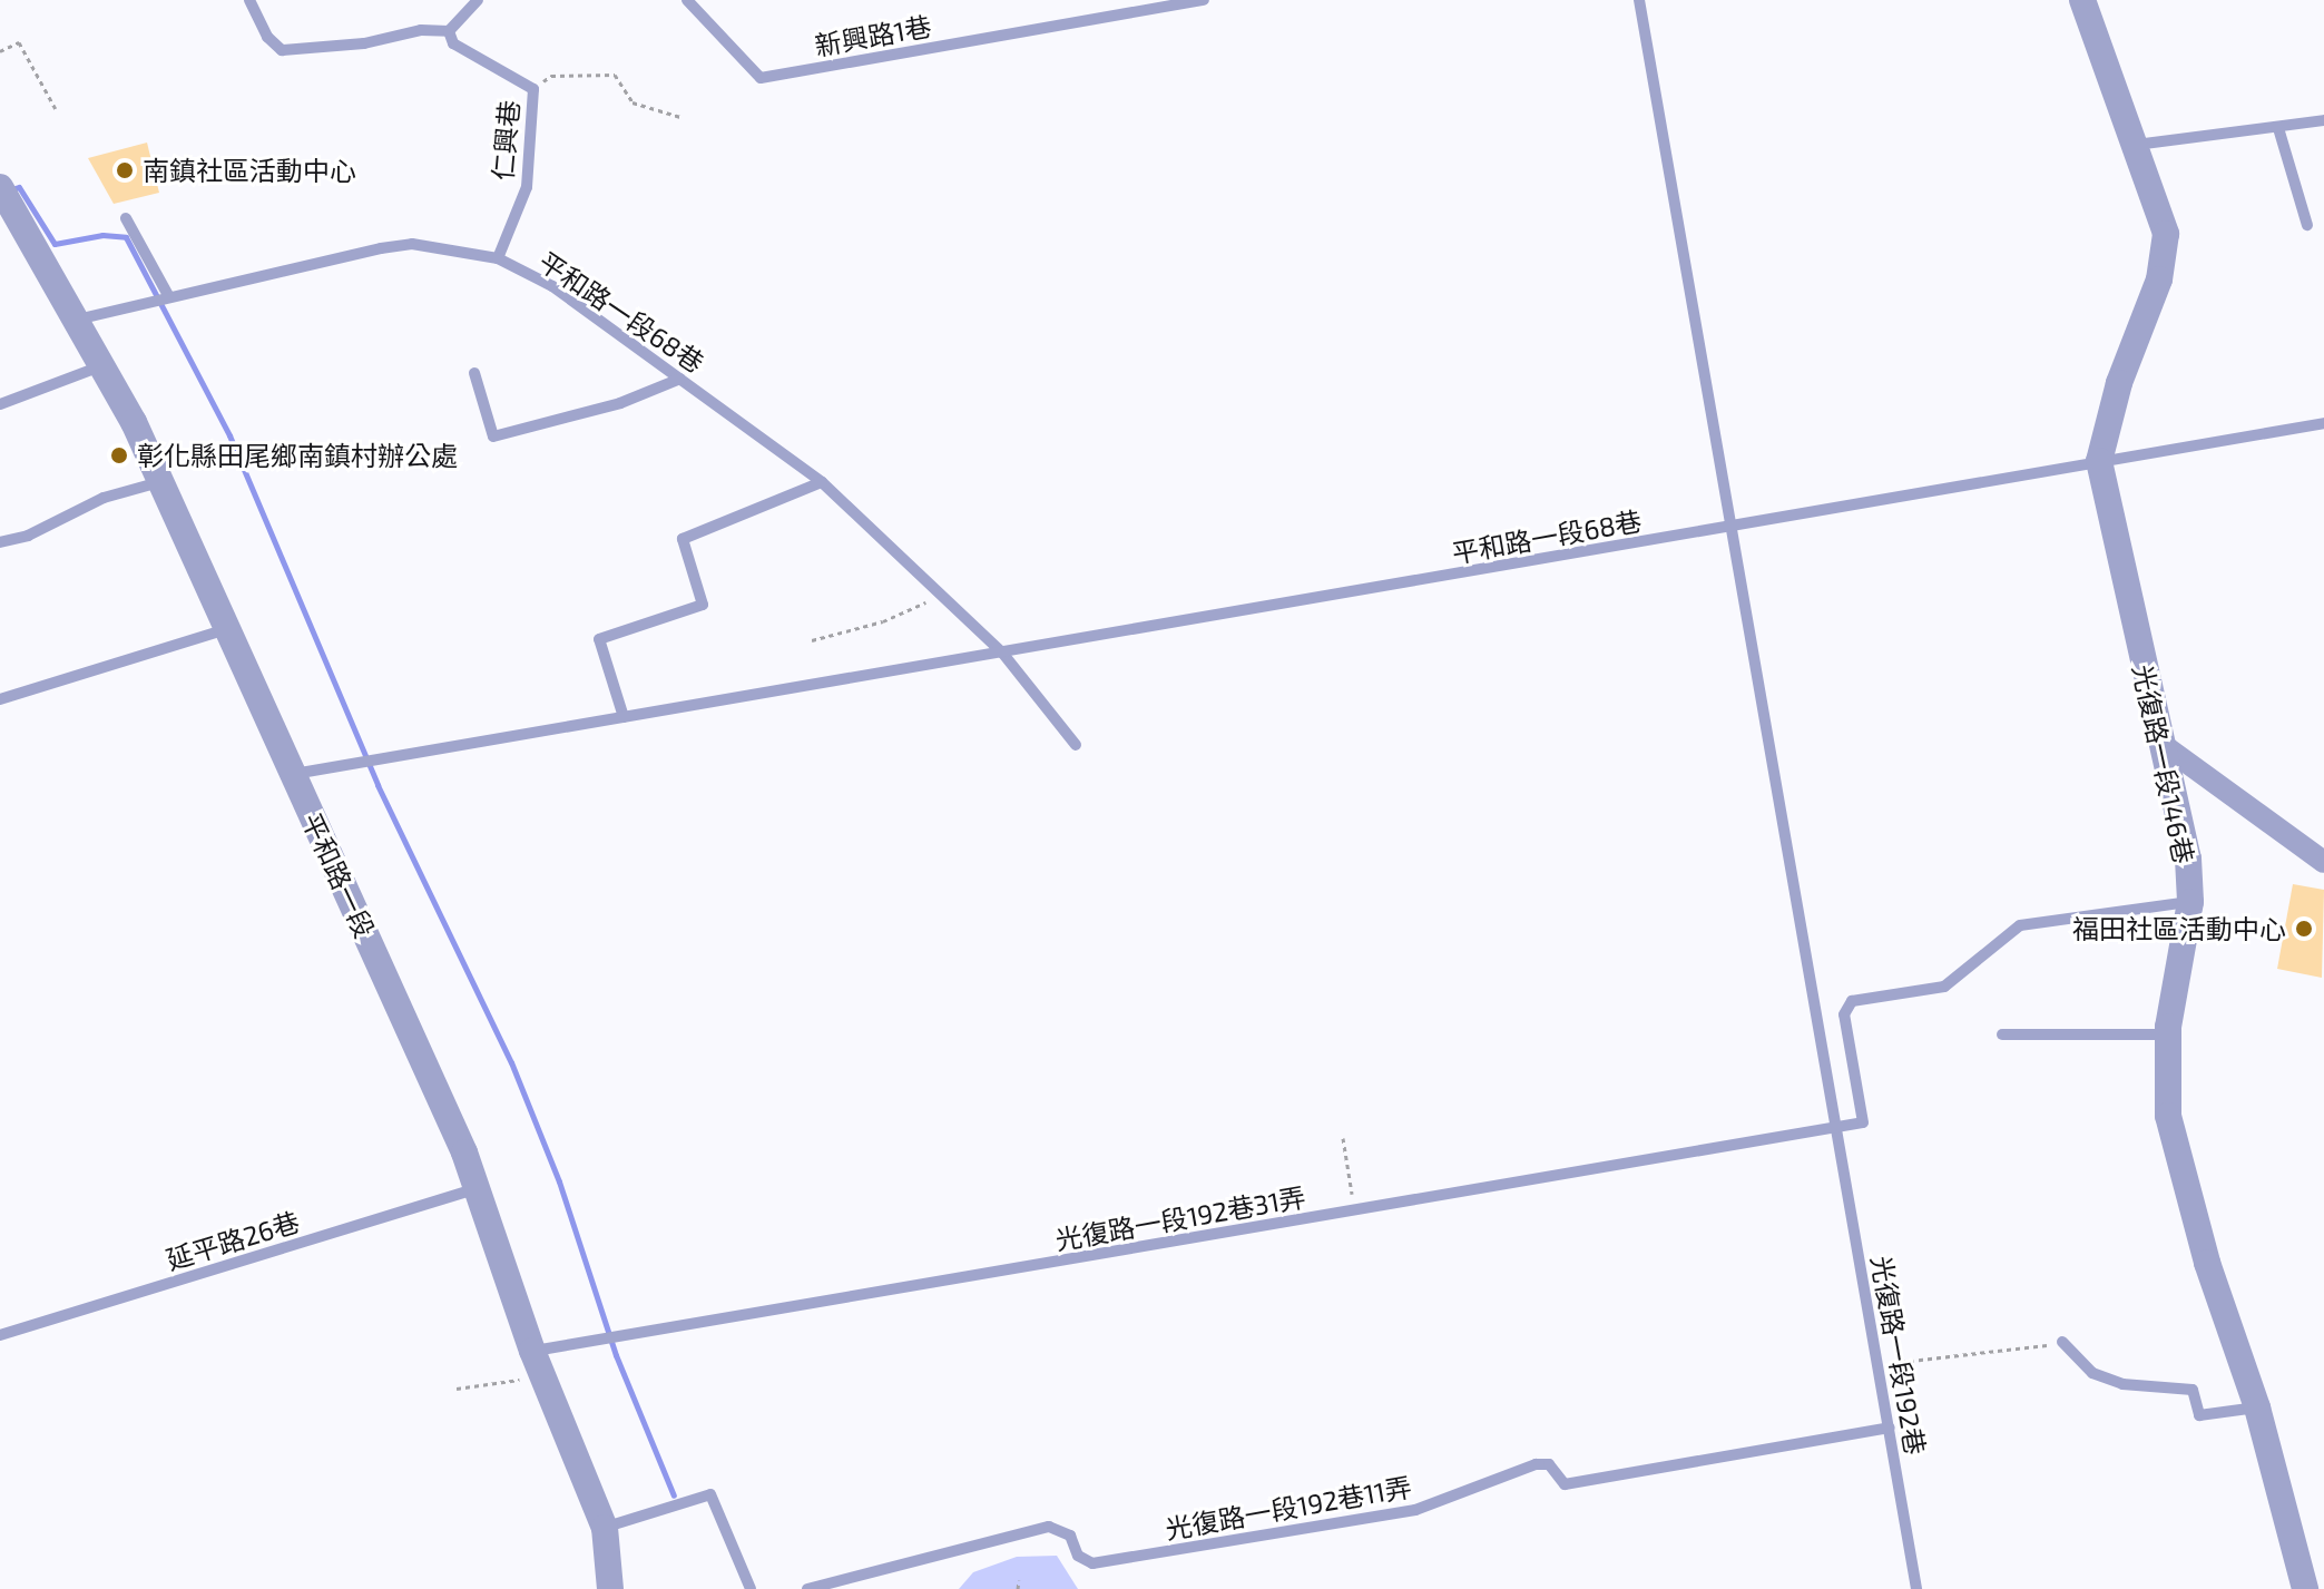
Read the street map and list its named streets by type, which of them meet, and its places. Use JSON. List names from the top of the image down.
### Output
{
  "streets": {
    "street": ["光復路一段146巷", "平和路一段"],
    "lane": [
      "新興路1巷",
      "仁興巷",
      "平和路一段68巷",
      "光復路一段192巷31弄",
      "延平路26巷",
      "光復路一段192巷",
      "光復路一段192巷11弄"
    ]
  },
  "crossings": [
    ["仁興巷", "平和路一段68巷"],
    ["平和路一段68巷", "光復路一段146巷"],
    ["平和路一段68巷", "平和路一段"],
    ["平和路一段68巷", "光復路一段192巷"],
    ["平和路一段", "光復路一段192巷31弄"],
    ["平和路一段", "延平路26巷"],
    ["光復路一段192巷31弄", "光復路一段192巷"],
    ["光復路一段192巷", "光復路一段192巷11弄"]
  ],
  "places": ["南鎮社區活動中心", "彰化縣田尾鄉南鎮村辦公處", "福田社區活動中心"]
}
